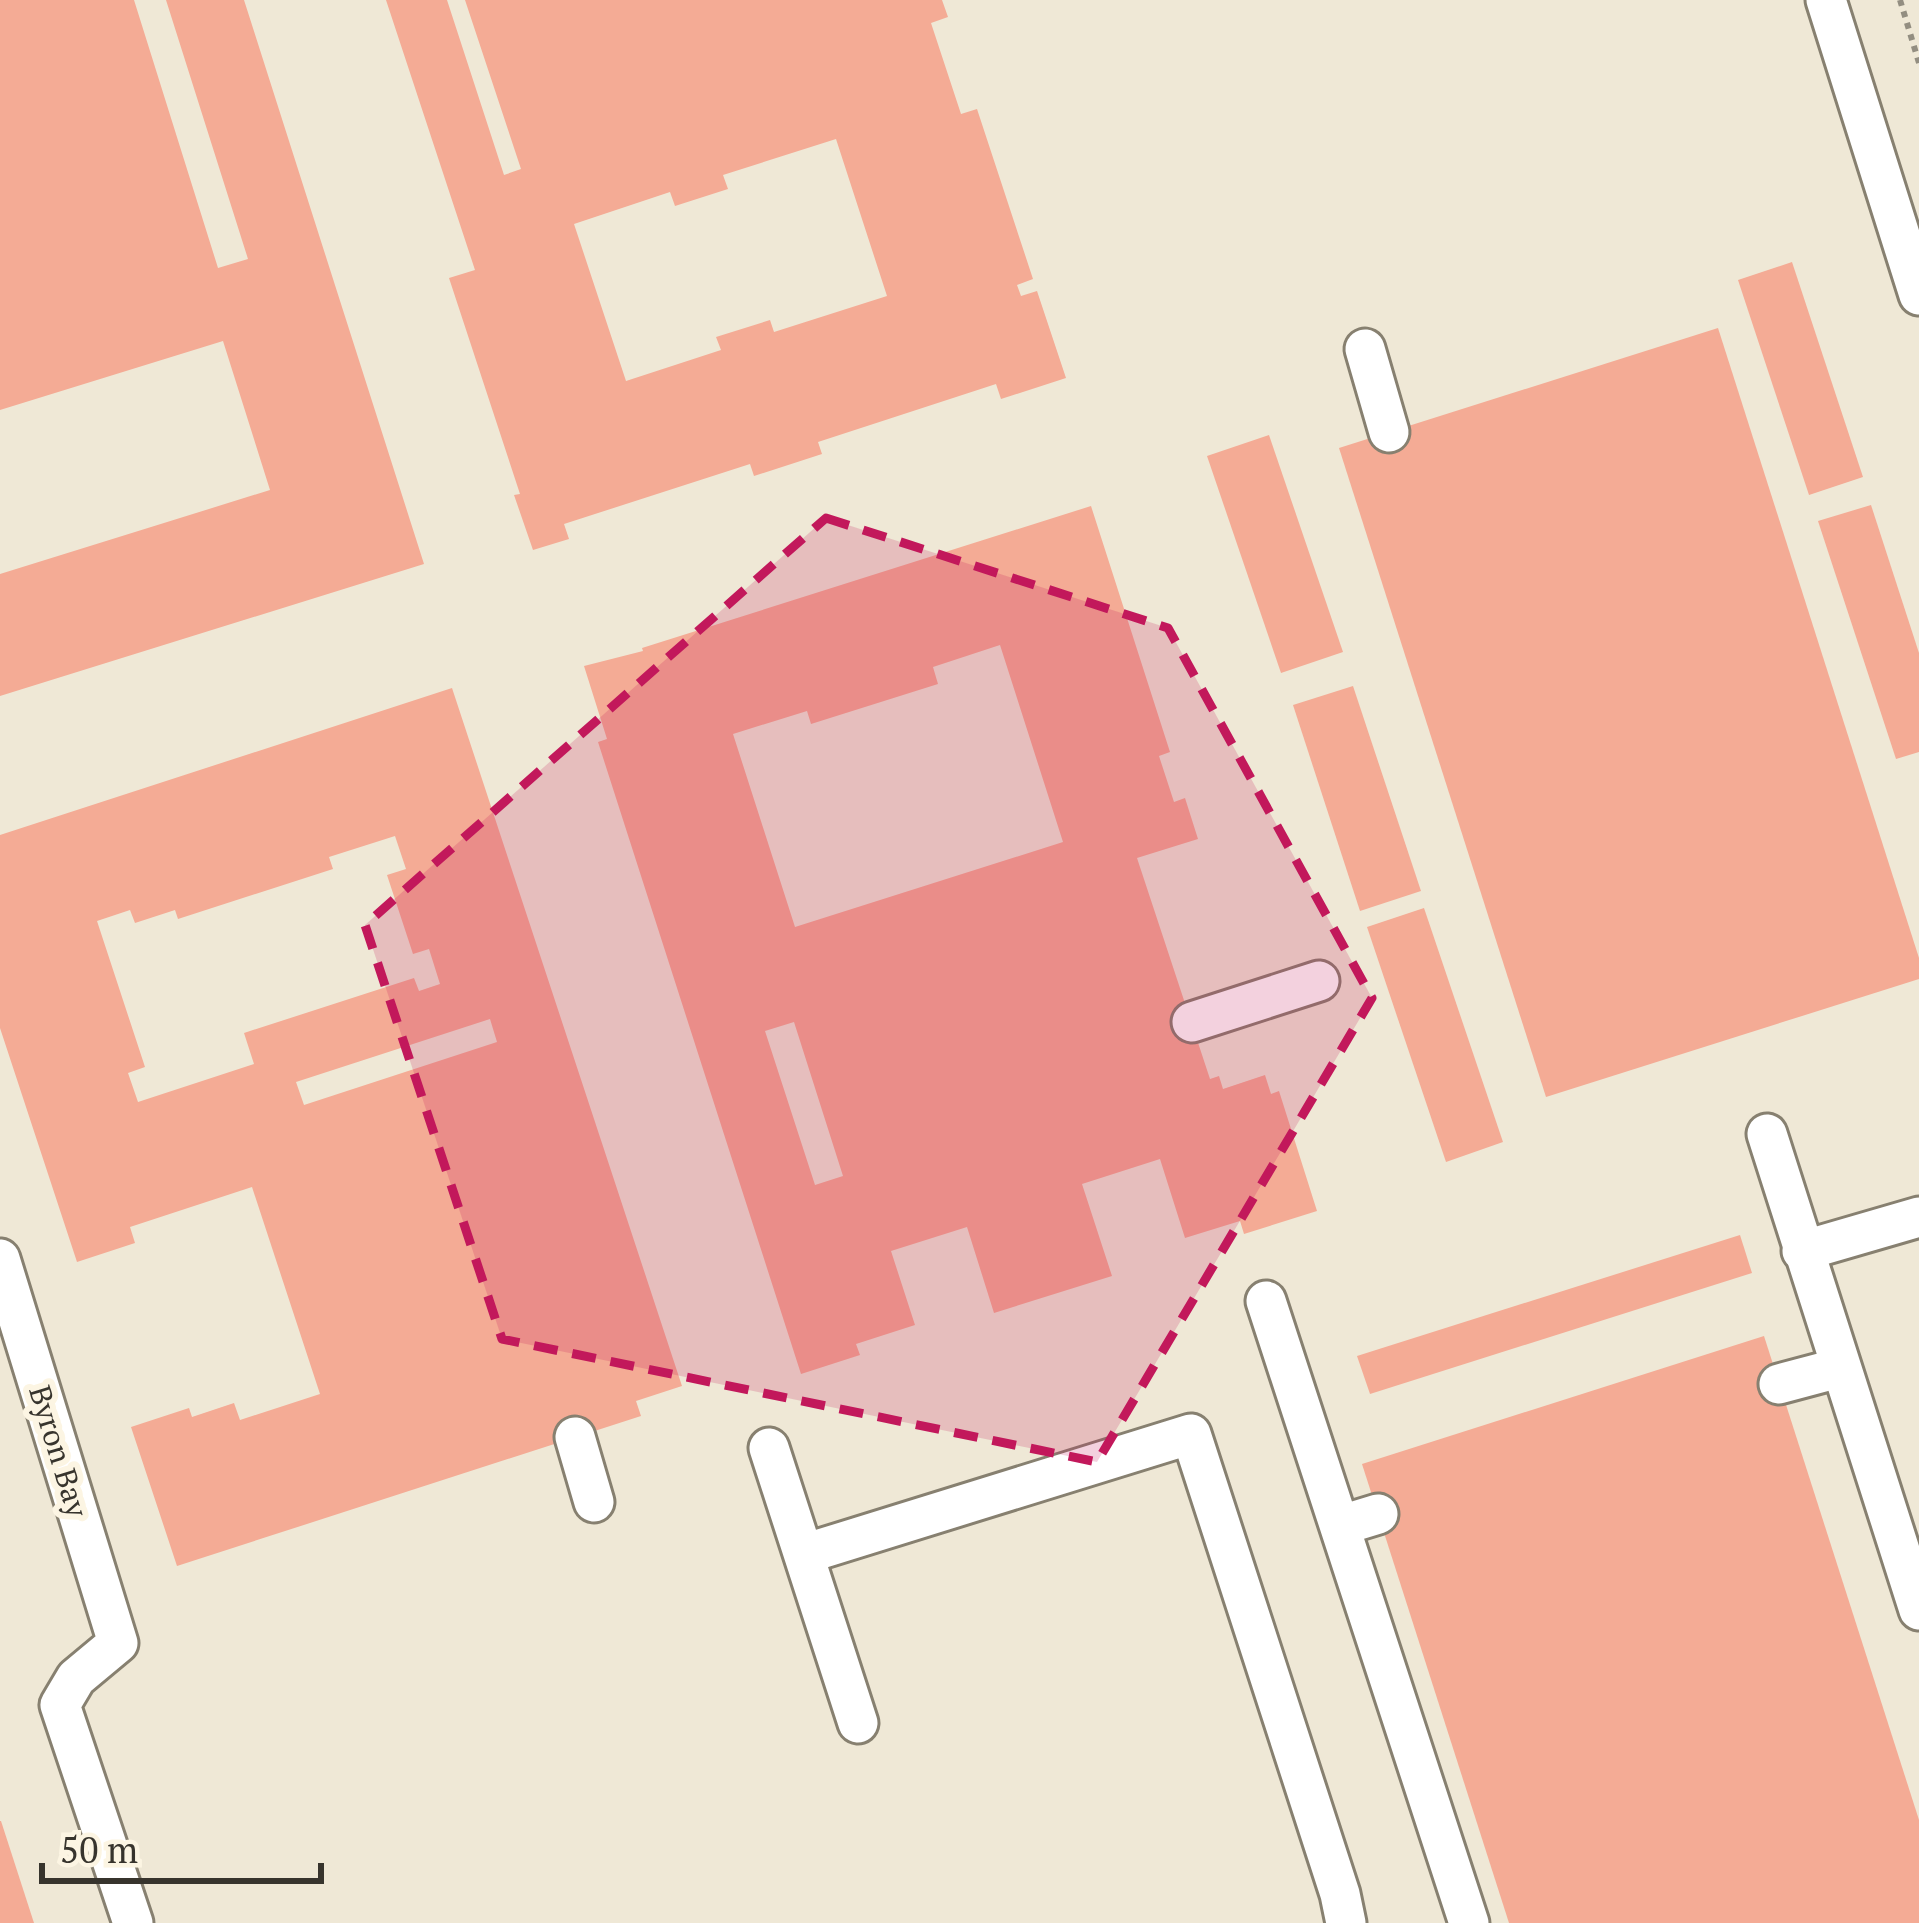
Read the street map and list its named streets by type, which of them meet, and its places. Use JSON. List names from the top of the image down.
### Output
{
  "streets": {
    "street": ["Byron Bay"]
  },
  "scale_bar": "50 m"
}
